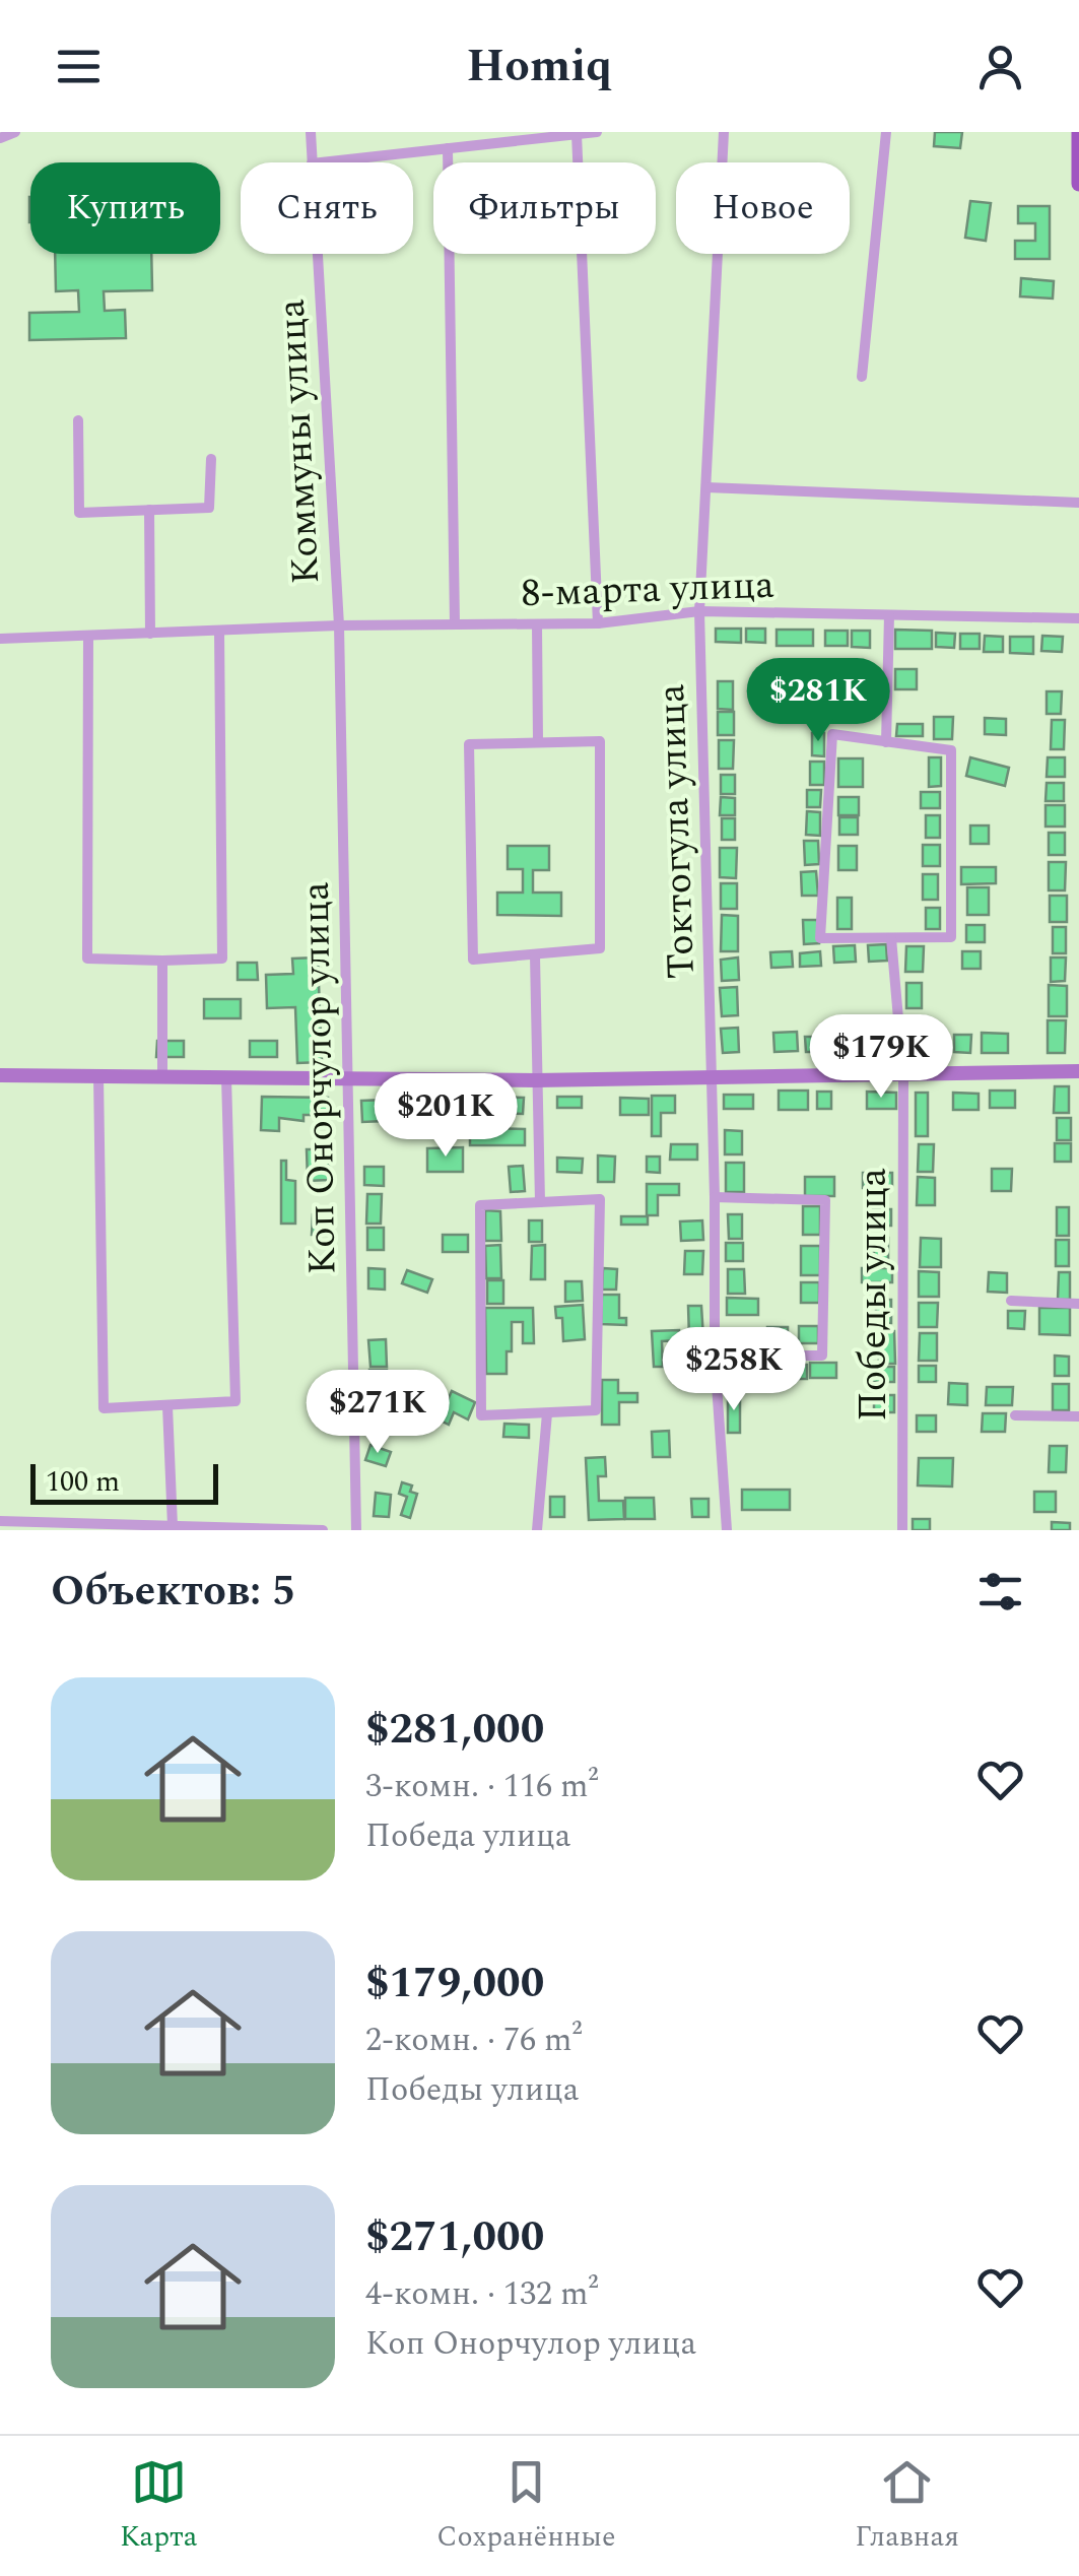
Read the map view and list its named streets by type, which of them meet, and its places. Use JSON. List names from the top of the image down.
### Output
{
  "streets": {
    "street": [
      "Коммуны улица",
      "8-марта улица",
      "Токтогула улица",
      "Коп Онорчулор улица",
      "Победы улица"
    ]
  },
  "crossings": [
    ["Коммуны улица", "8-марта улица"],
    ["Коммуны улица", "Коп Онорчулор улица"],
    ["8-марта улица", "Токтогула улица"],
    ["8-марта улица", "Коп Онорчулор улица"]
  ],
  "scale_bar": "100 m",
  "page": {
    "header": "Homiq",
    "chip": [
      "Купить",
      "Снять",
      "Фильтры",
      "Новое"
    ],
    "price": [
      "$281K",
      "$179K",
      "$201K",
      "$258K",
      "$271K"
    ],
    "scale": "100 m",
    "heading": "Объектов: 5",
    "list": [
      {
        "name": "$281,000",
        "note": "3-комн. · 116 m² · Победа улица"
      },
      {
        "name": "$179,000",
        "note": "2-комн. · 76 m² · Победы улица"
      },
      {
        "name": "$271,000",
        "note": "4-комн. · 132 m² · Коп Онорчулор улица"
      }
    ],
    "tabs": ["Карта", "Сохранённые", "Главная"]
  }
}
